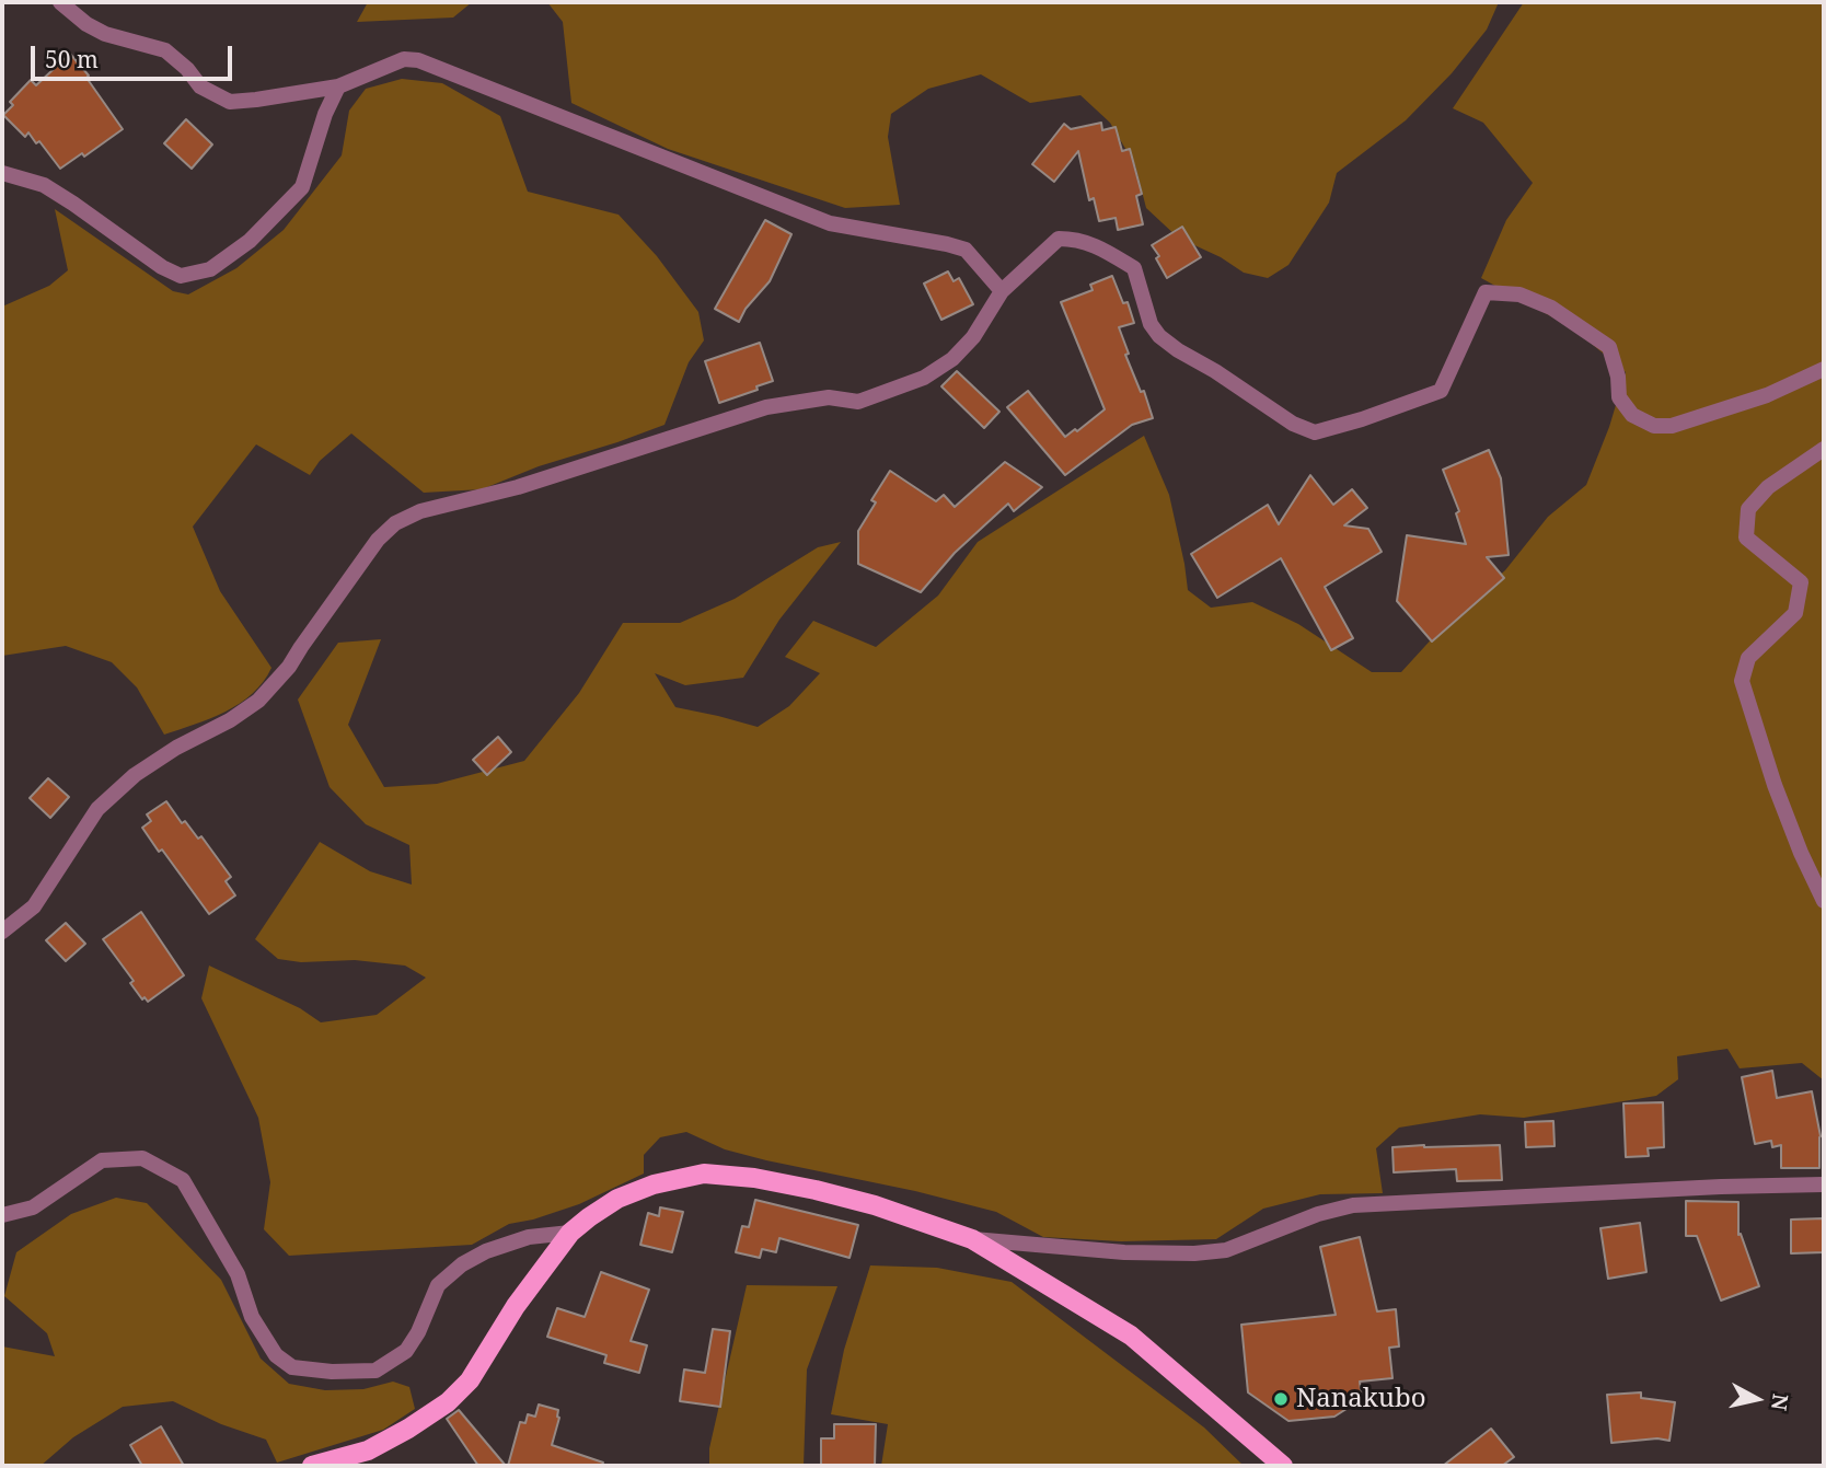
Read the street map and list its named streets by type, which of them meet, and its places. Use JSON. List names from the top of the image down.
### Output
{
  "places": ["Nanakubo"],
  "scale_bar": "50 m",
  "north": "right"
}
